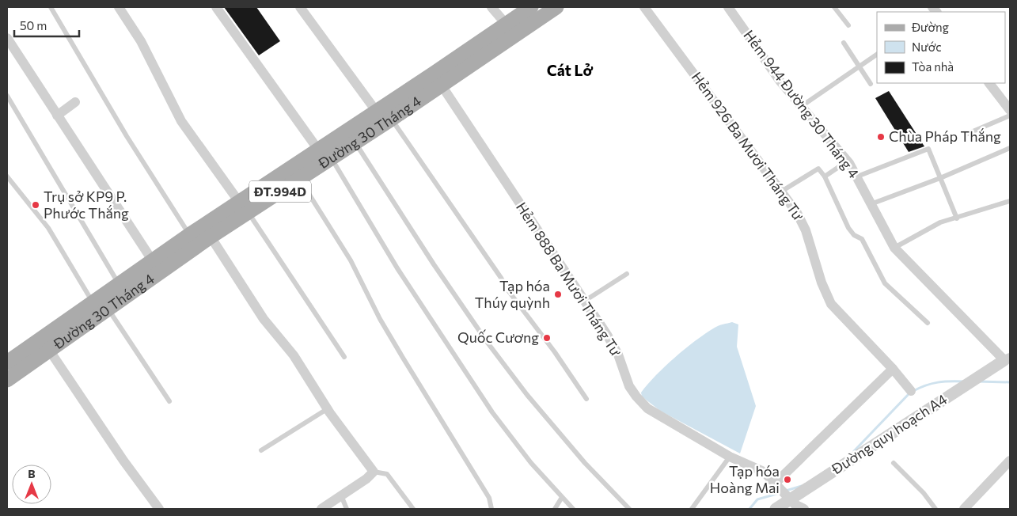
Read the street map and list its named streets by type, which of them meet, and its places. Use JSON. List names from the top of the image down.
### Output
{
  "streets": {
    "main road": ["Đường 30 Tháng 4", "ĐT.994D"],
    "street": [
      "Hẻm 944 Đường 30 Tháng 4",
      "Hẻm 926 Ba Mươi Tháng Tư",
      "Hẻm 888 Ba Mươi Tháng Tư",
      "Đường quy hoạch A4"
    ]
  },
  "crossings": [
    ["Hẻm 944 Đường 30 Tháng 4", "Đường quy hoạch A4"],
    ["Đường 30 Tháng 4", "Hẻm 888 Ba Mươi Tháng Tư"],
    ["Hẻm 888 Ba Mươi Tháng Tư", "Đường quy hoạch A4"]
  ],
  "districts": ["Cát Lở"],
  "places": [
    "Chùa Pháp Thắng",
    "Trụ sở KP9 P. Phước Thắng",
    "Tạp hóa Thúy quỳnh",
    "Quốc Cương",
    "Tạp hóa Hoàng Mai"
  ],
  "legend": ["Đường", "Nước", "Tòa nhà"],
  "scale_bar": "50 m",
  "north": "top"
}
